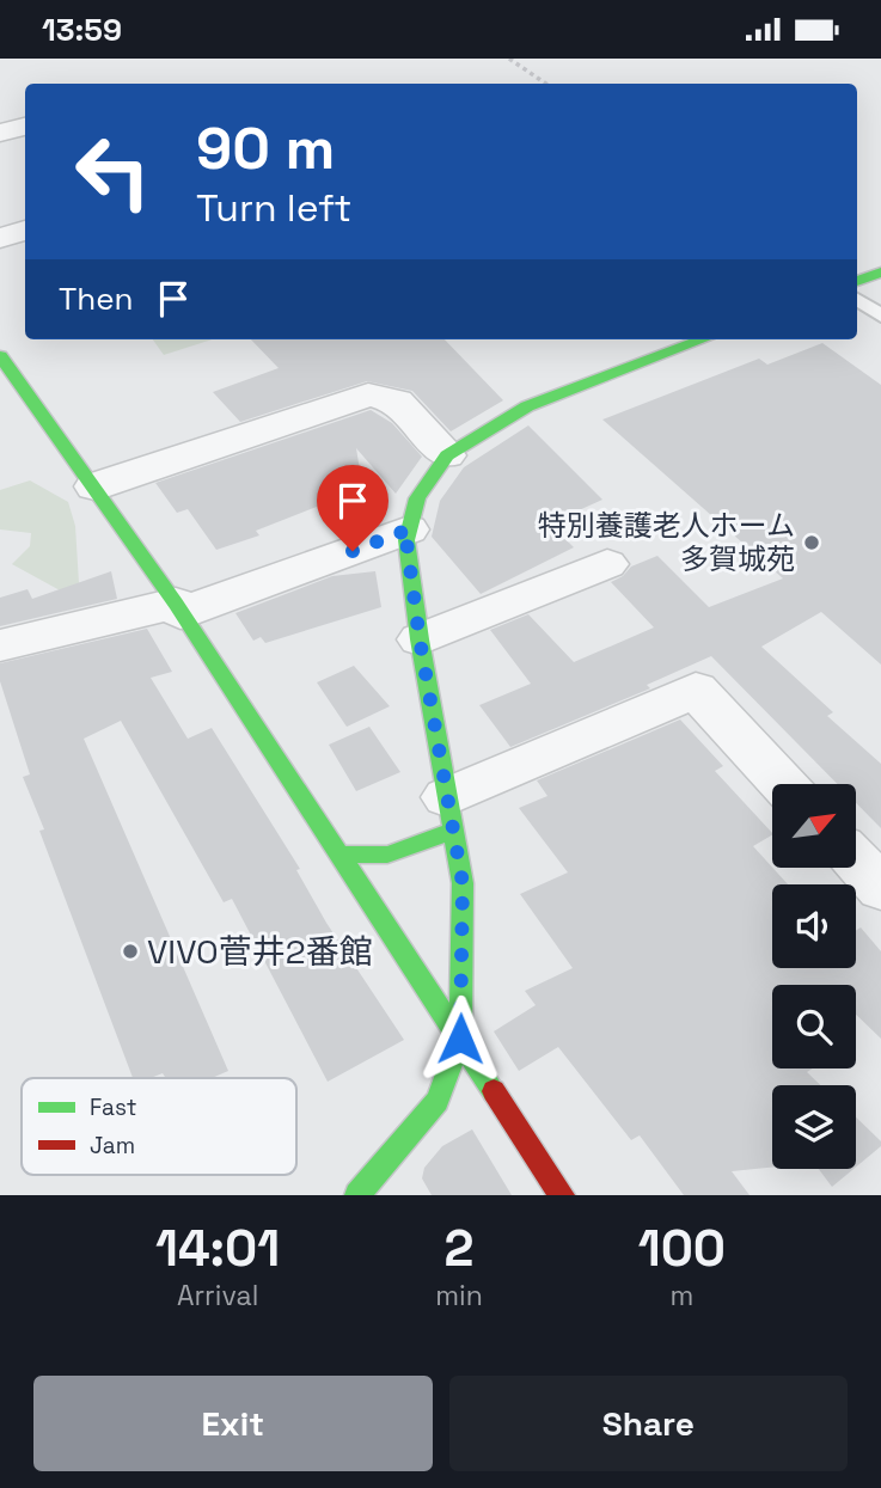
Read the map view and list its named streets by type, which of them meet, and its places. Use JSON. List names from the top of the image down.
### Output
{
  "places": ["特別養護老人ホーム 多賀城苑", "VIVO菅井2番館"],
  "legend": ["Fast", "Jam"],
  "north": "top right",
  "page": {
    "status": "13:59",
    "turn": ["90 m", "Turn left"],
    "then": "Then",
    "eta": [
      "14:01",
      "Arrival",
      "2",
      "min",
      "100",
      "m"
    ],
    "buttons": ["Exit", "Share"]
  }
}
